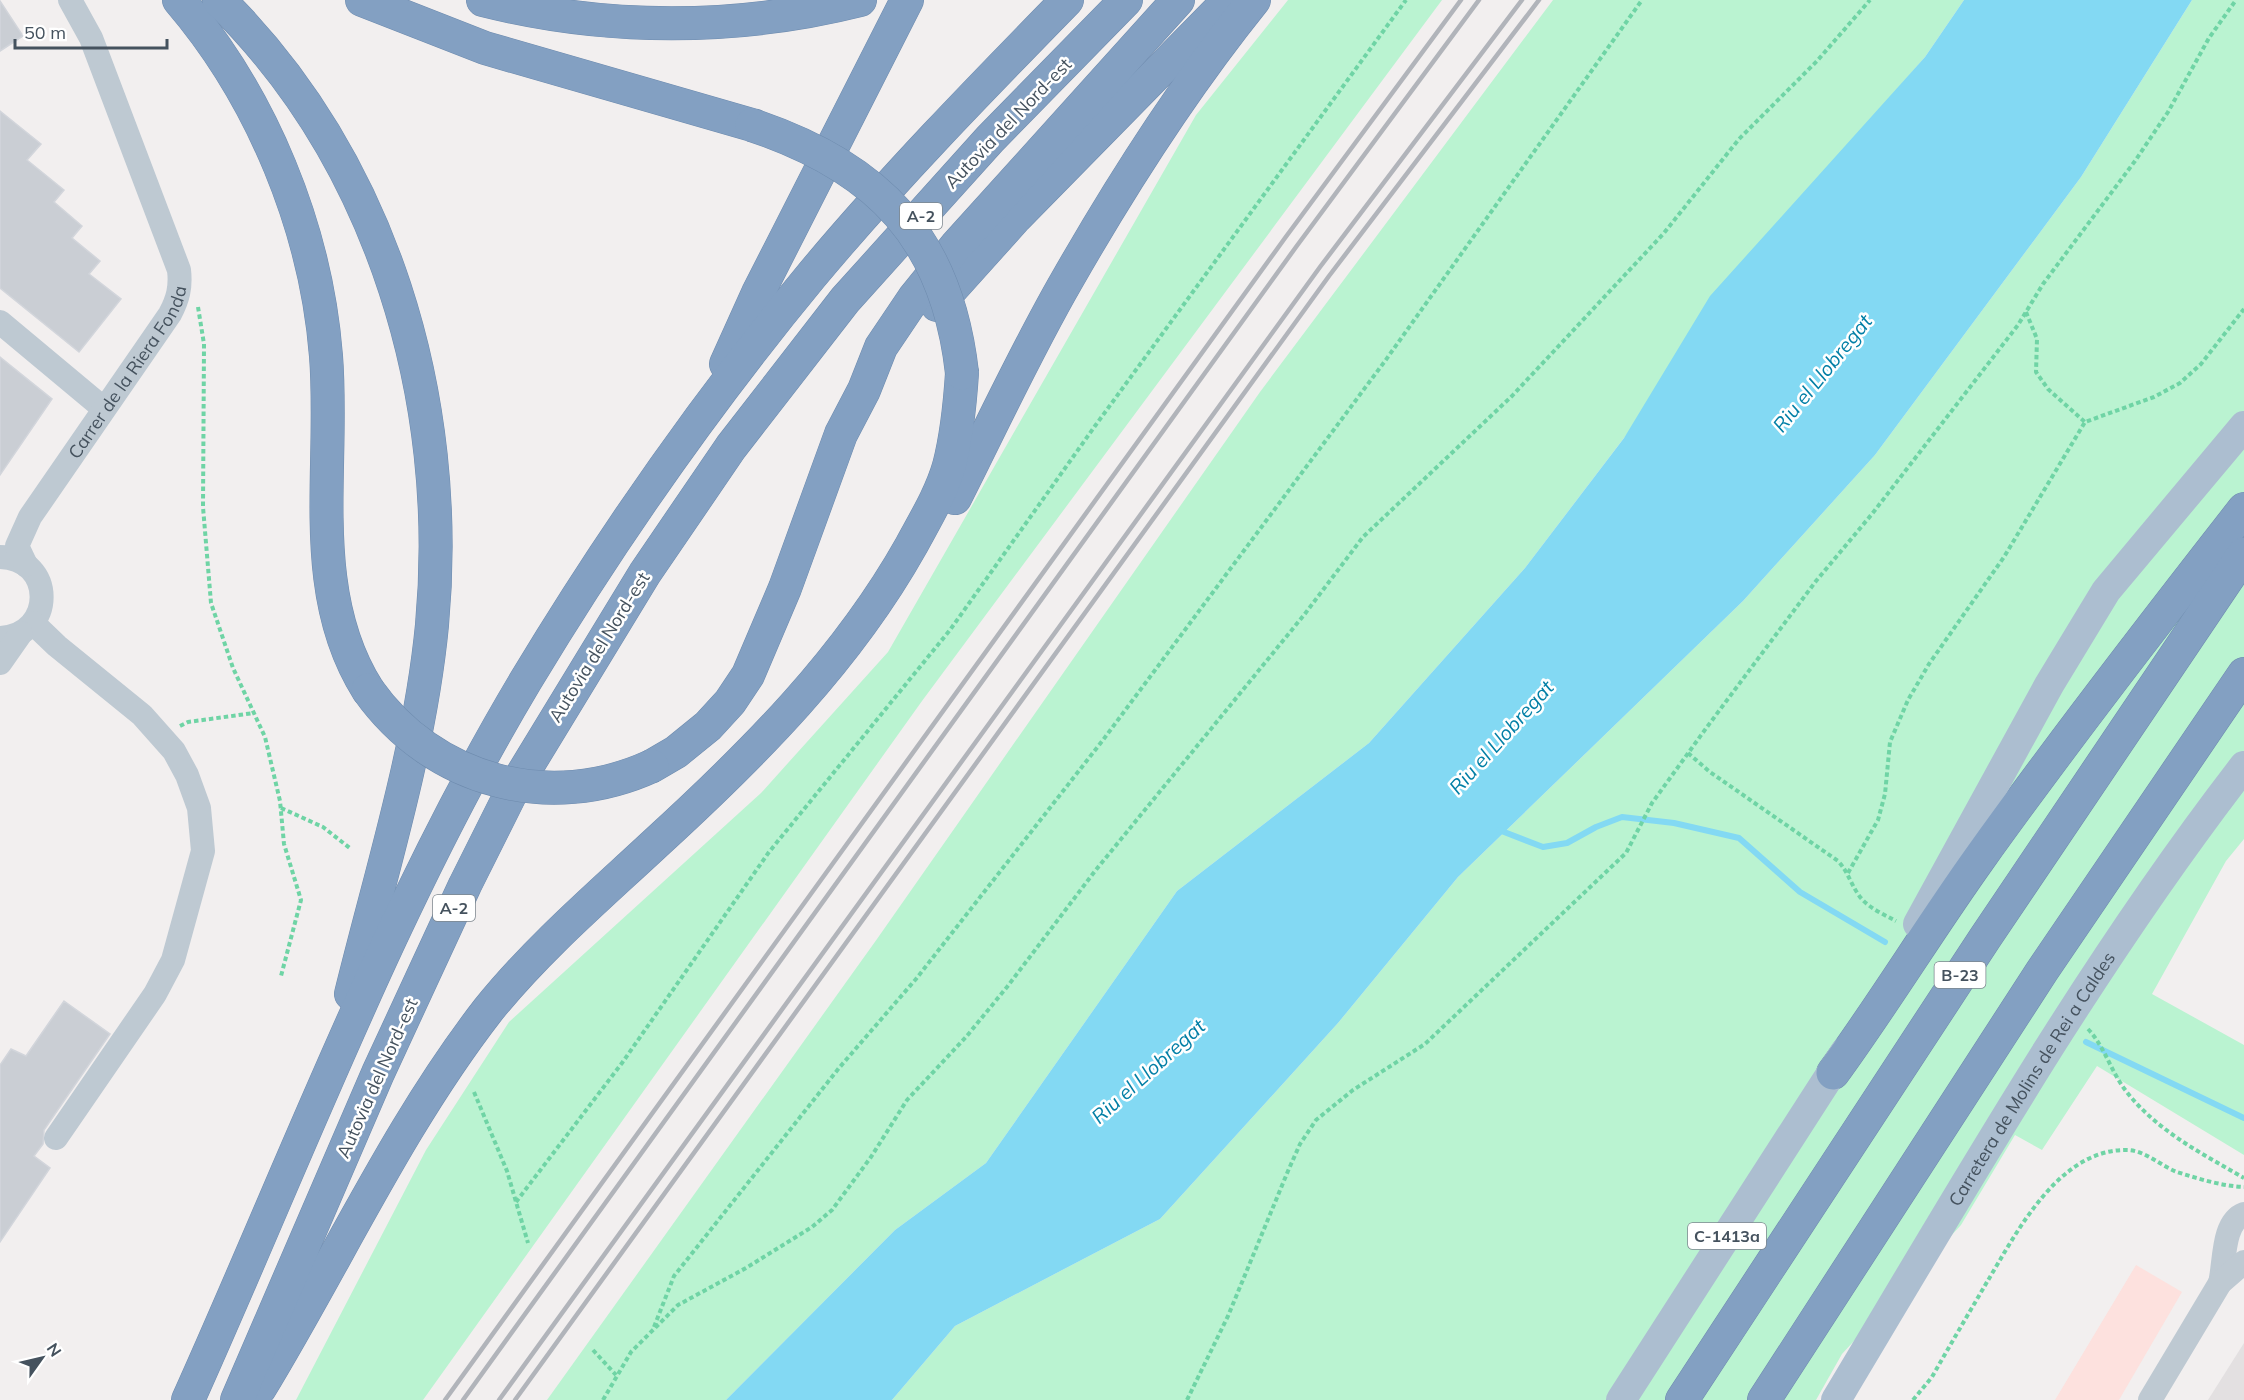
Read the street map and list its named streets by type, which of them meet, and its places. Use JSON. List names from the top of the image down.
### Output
{
  "streets": {
    "highway": ["Autovia del Nord-est", "A-2", "B-23"],
    "main road": ["Carretera de Molins de Rei a Caldes", "C-1413a"],
    "street": ["Carrer de la Riera Fonda"]
  },
  "water": ["Riu el Llobregat"],
  "scale_bar": "50 m",
  "north": "top right"
}
